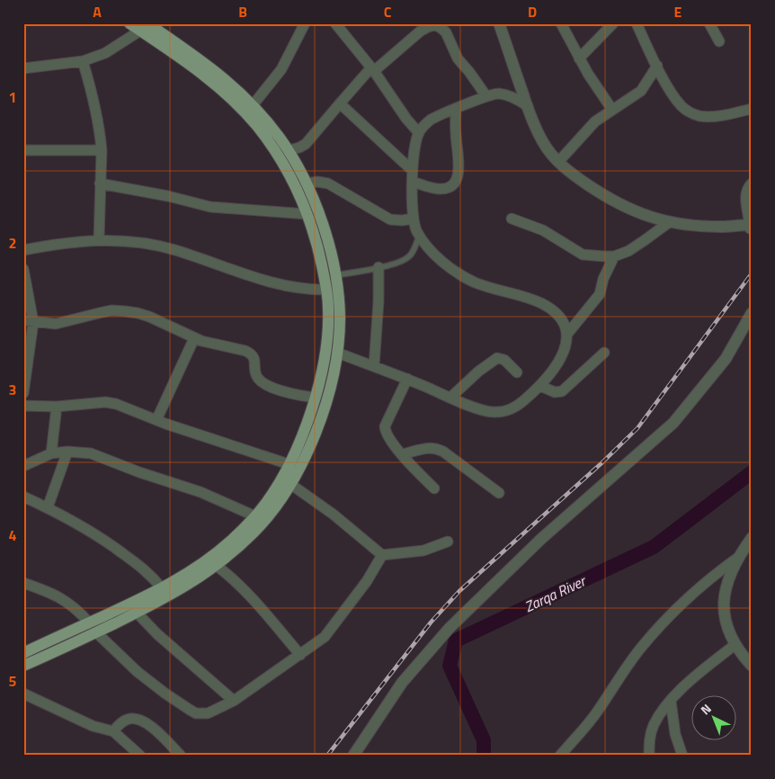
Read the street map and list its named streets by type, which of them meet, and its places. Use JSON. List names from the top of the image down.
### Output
{
  "water": ["Zarqa River"],
  "north": "top left",
  "grid": {
    "columns": [
      "A",
      "B",
      "C",
      "D",
      "E"
    ],
    "rows": [
      "1",
      "2",
      "3",
      "4",
      "5"
    ]
  }
}
